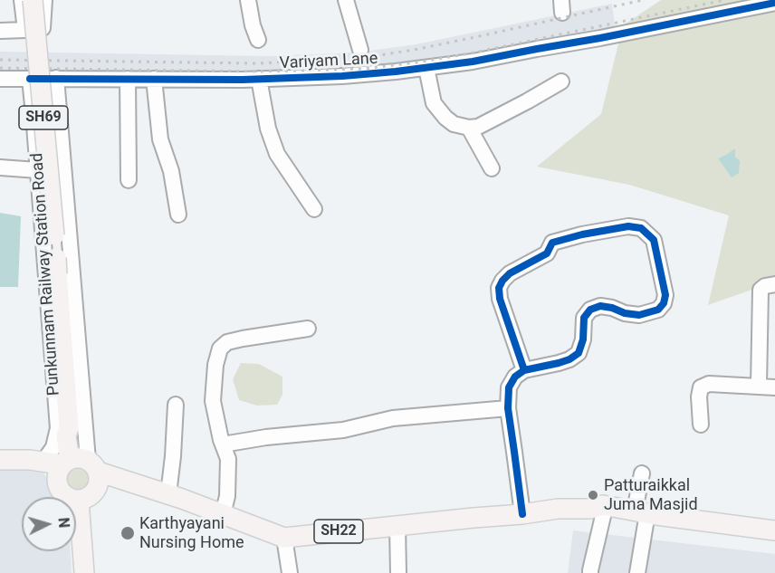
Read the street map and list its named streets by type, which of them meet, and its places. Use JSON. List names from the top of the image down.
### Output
{
  "streets": {
    "main road": ["SH69", "SH22"],
    "street": ["Variyam Lane", "Punkunnam Railway Station Road"]
  },
  "crossings": [
    ["Variyam Lane", "Punkunnam Railway Station Road"],
    ["SH69", "Punkunnam Railway Station Road"],
    ["SH69", "SH22"],
    ["Punkunnam Railway Station Road", "SH22"]
  ],
  "places": ["Patturaikkal Juma Masjid", "Karthyayani Nursing Home"],
  "north": "right"
}
